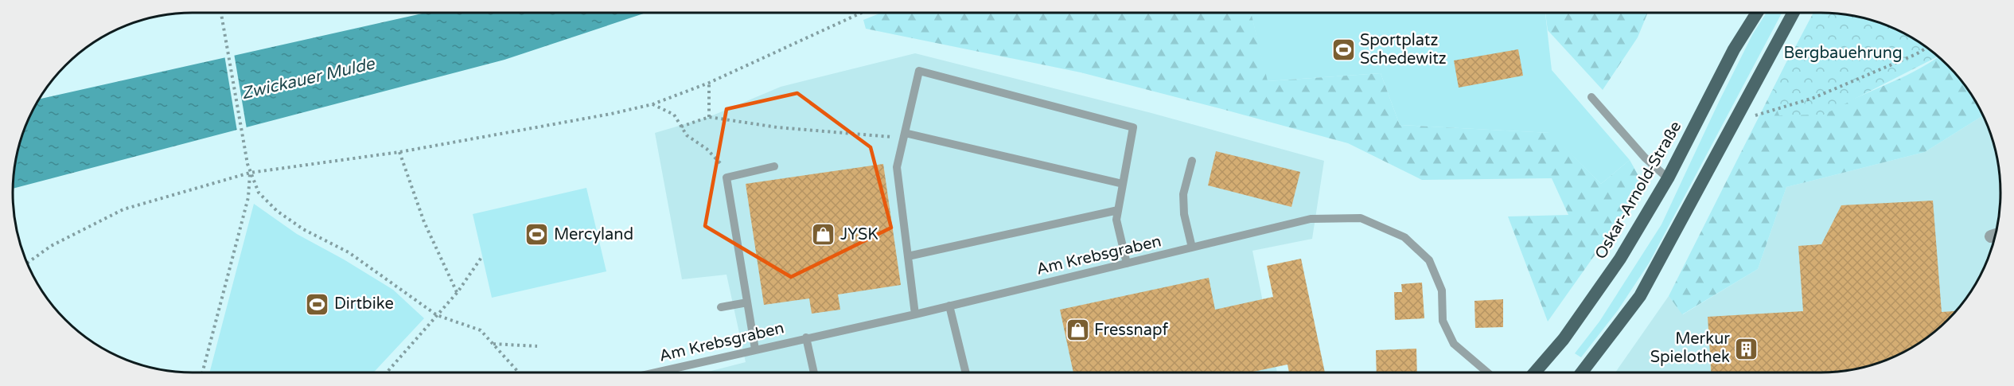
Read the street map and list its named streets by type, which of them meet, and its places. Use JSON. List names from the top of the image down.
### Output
{
  "streets": {
    "main road": ["Oskar-Arnold-Straße"],
    "lane": ["Am Krebsgraben"]
  },
  "water": ["Zwickauer Mulde"],
  "parks": ["Bergbauehrung"],
  "places": {
    "sports": ["Sportplatz Schedewitz", "Mercyland", "Dirtbike"],
    "shop": ["JYSK", "Fressnapf"],
    "building": ["Merkur Spielothek"]
  }
}
